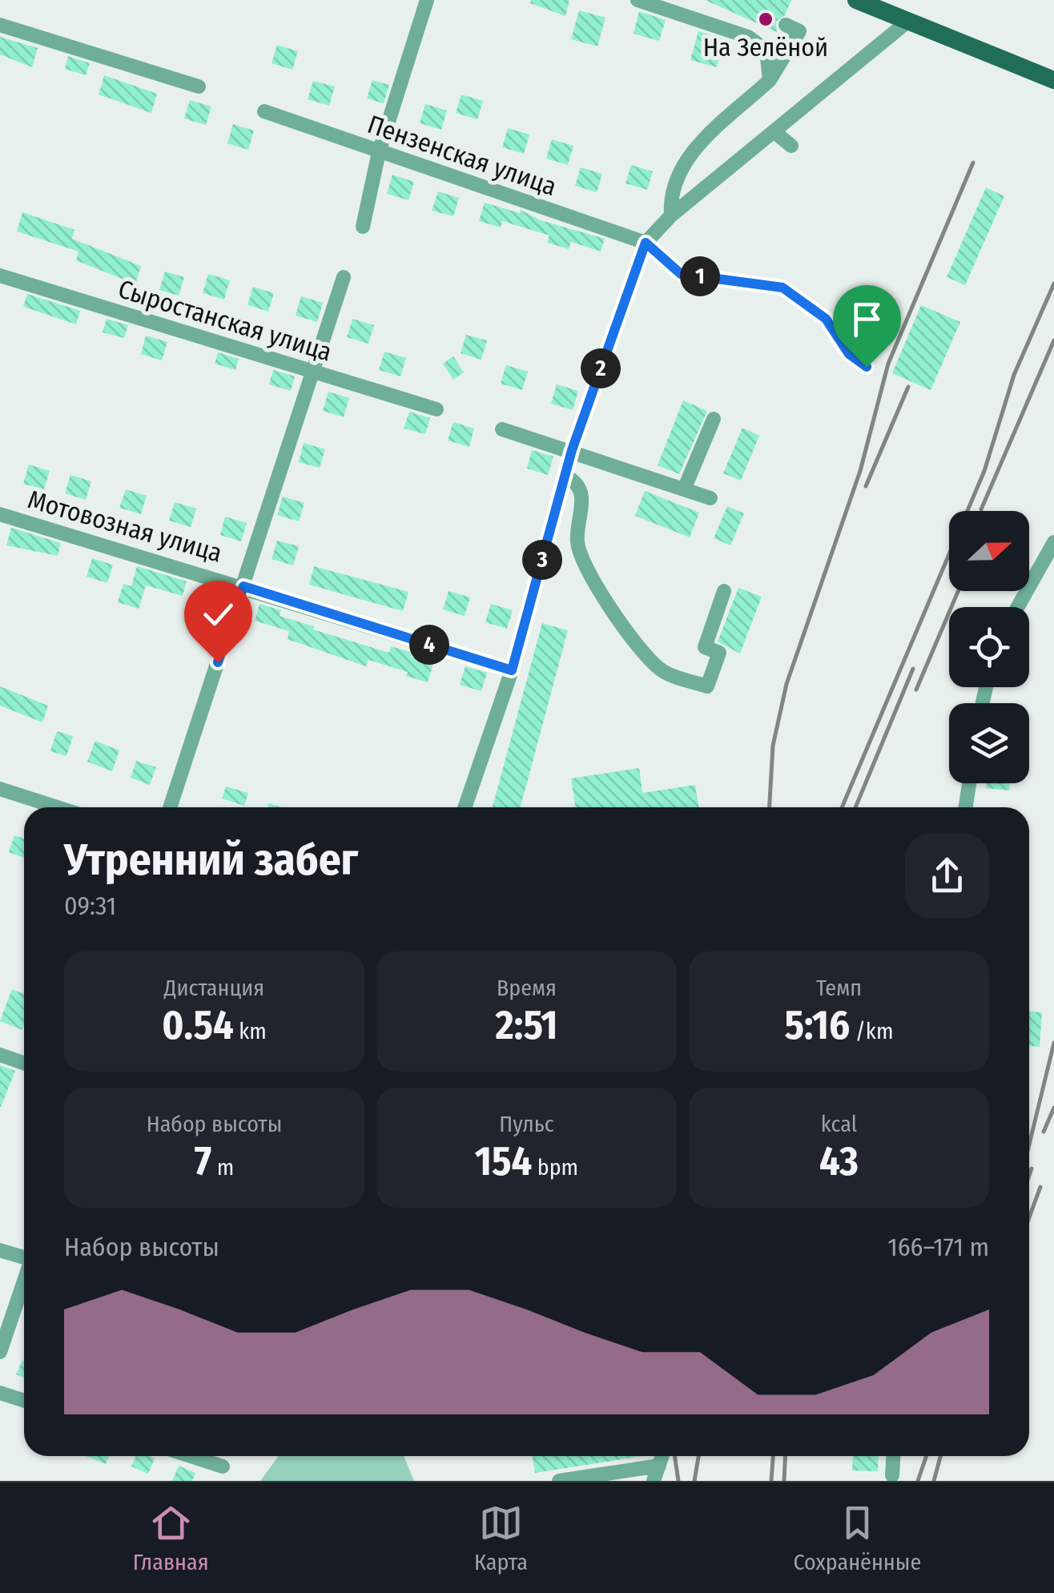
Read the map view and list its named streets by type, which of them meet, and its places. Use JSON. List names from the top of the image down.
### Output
{
  "streets": {
    "street": ["Пензенская улица", "Сыростанская улица", "Мотовозная улица"]
  },
  "places": ["На Зелёной"],
  "north": "right",
  "page": {
    "pins": [
      "1",
      "2",
      "3",
      "4"
    ],
    "heading": ["Утренний забег", "09:31"],
    "stats": [
      ["Дистанция", "0.54 km"],
      ["Время", "2:51"],
      ["Темп", "5:16 /km"],
      ["Набор высоты", "7 m"],
      ["Пульс", "154 bpm"],
      ["kcal", "43"]
    ],
    "chart": ["Набор высоты", "166–171 m"],
    "tabs": ["Главная", "Карта", "Сохранённые"]
  }
}
